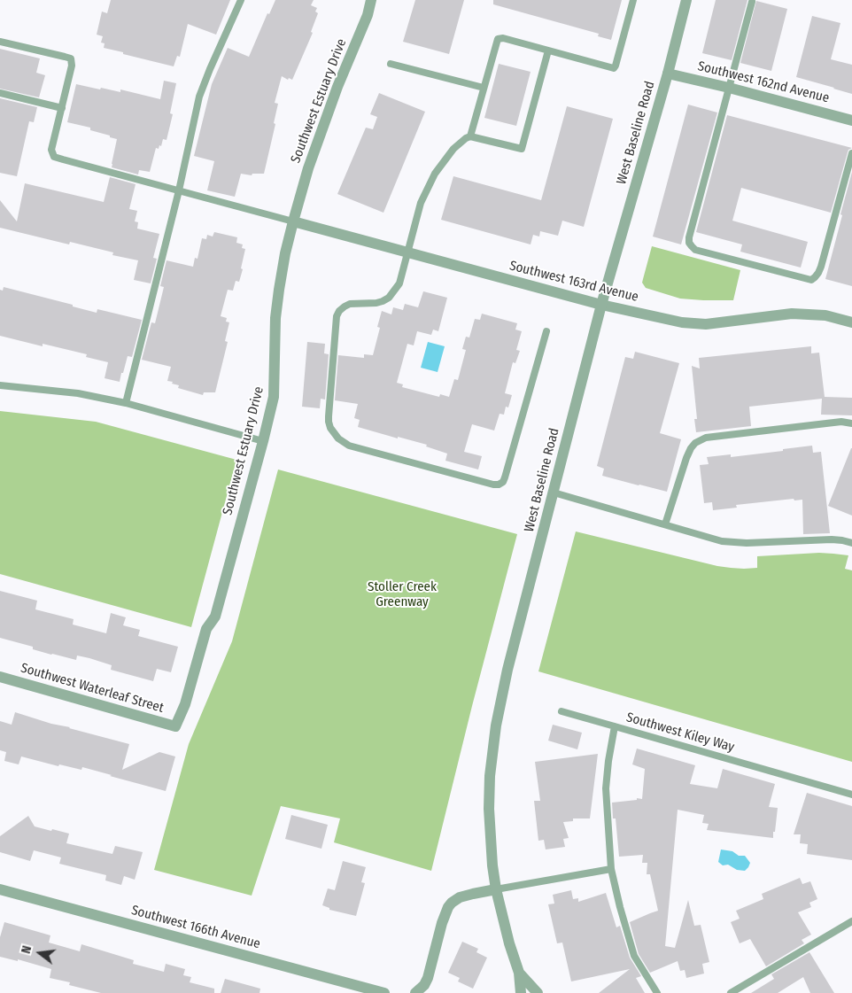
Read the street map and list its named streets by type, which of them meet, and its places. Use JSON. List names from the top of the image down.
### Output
{
  "streets": {
    "street": [
      "Southwest 162nd Avenue",
      "Southwest Estuary Drive",
      "West Baseline Road",
      "Southwest 163rd Avenue",
      "Southwest Waterleaf Street",
      "Southwest 166th Avenue"
    ],
    "lane": ["Southwest Kiley Way"]
  },
  "crossings": [
    ["Southwest 162nd Avenue", "West Baseline Road"],
    ["Southwest Estuary Drive", "Southwest 163rd Avenue"],
    ["Southwest Estuary Drive", "Southwest Waterleaf Street"],
    ["West Baseline Road", "Southwest 163rd Avenue"]
  ],
  "parks": ["Stoller Creek Greenway"],
  "north": "left"
}
